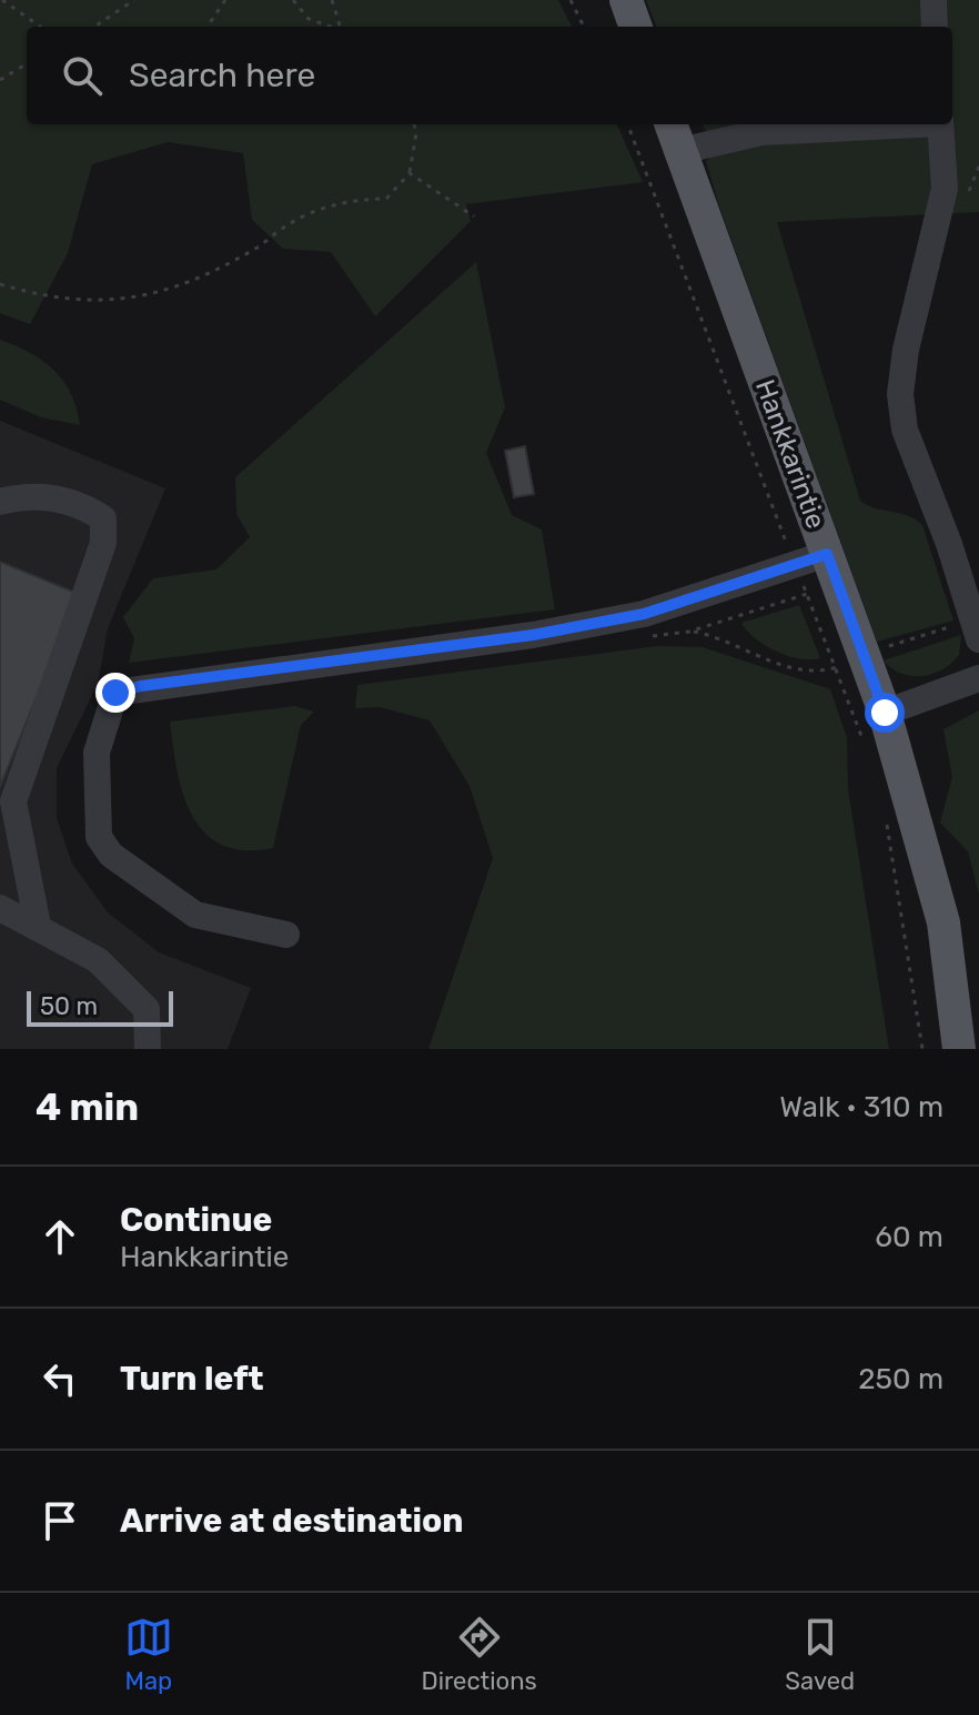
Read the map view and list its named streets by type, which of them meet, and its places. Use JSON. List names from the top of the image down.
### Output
{
  "streets": {
    "main road": ["Hankkarintie"]
  },
  "scale_bar": "50 m",
  "page": {
    "search": "Search here",
    "scale": "50 m",
    "heading": ["4 min", "Walk · 310 m"],
    "list": [
      ["Continue", "Hankkarintie", "60 m"],
      ["Turn left", "250 m"],
      "Arrive at destination"
    ],
    "nav": ["Map", "Directions", "Saved"]
  }
}
